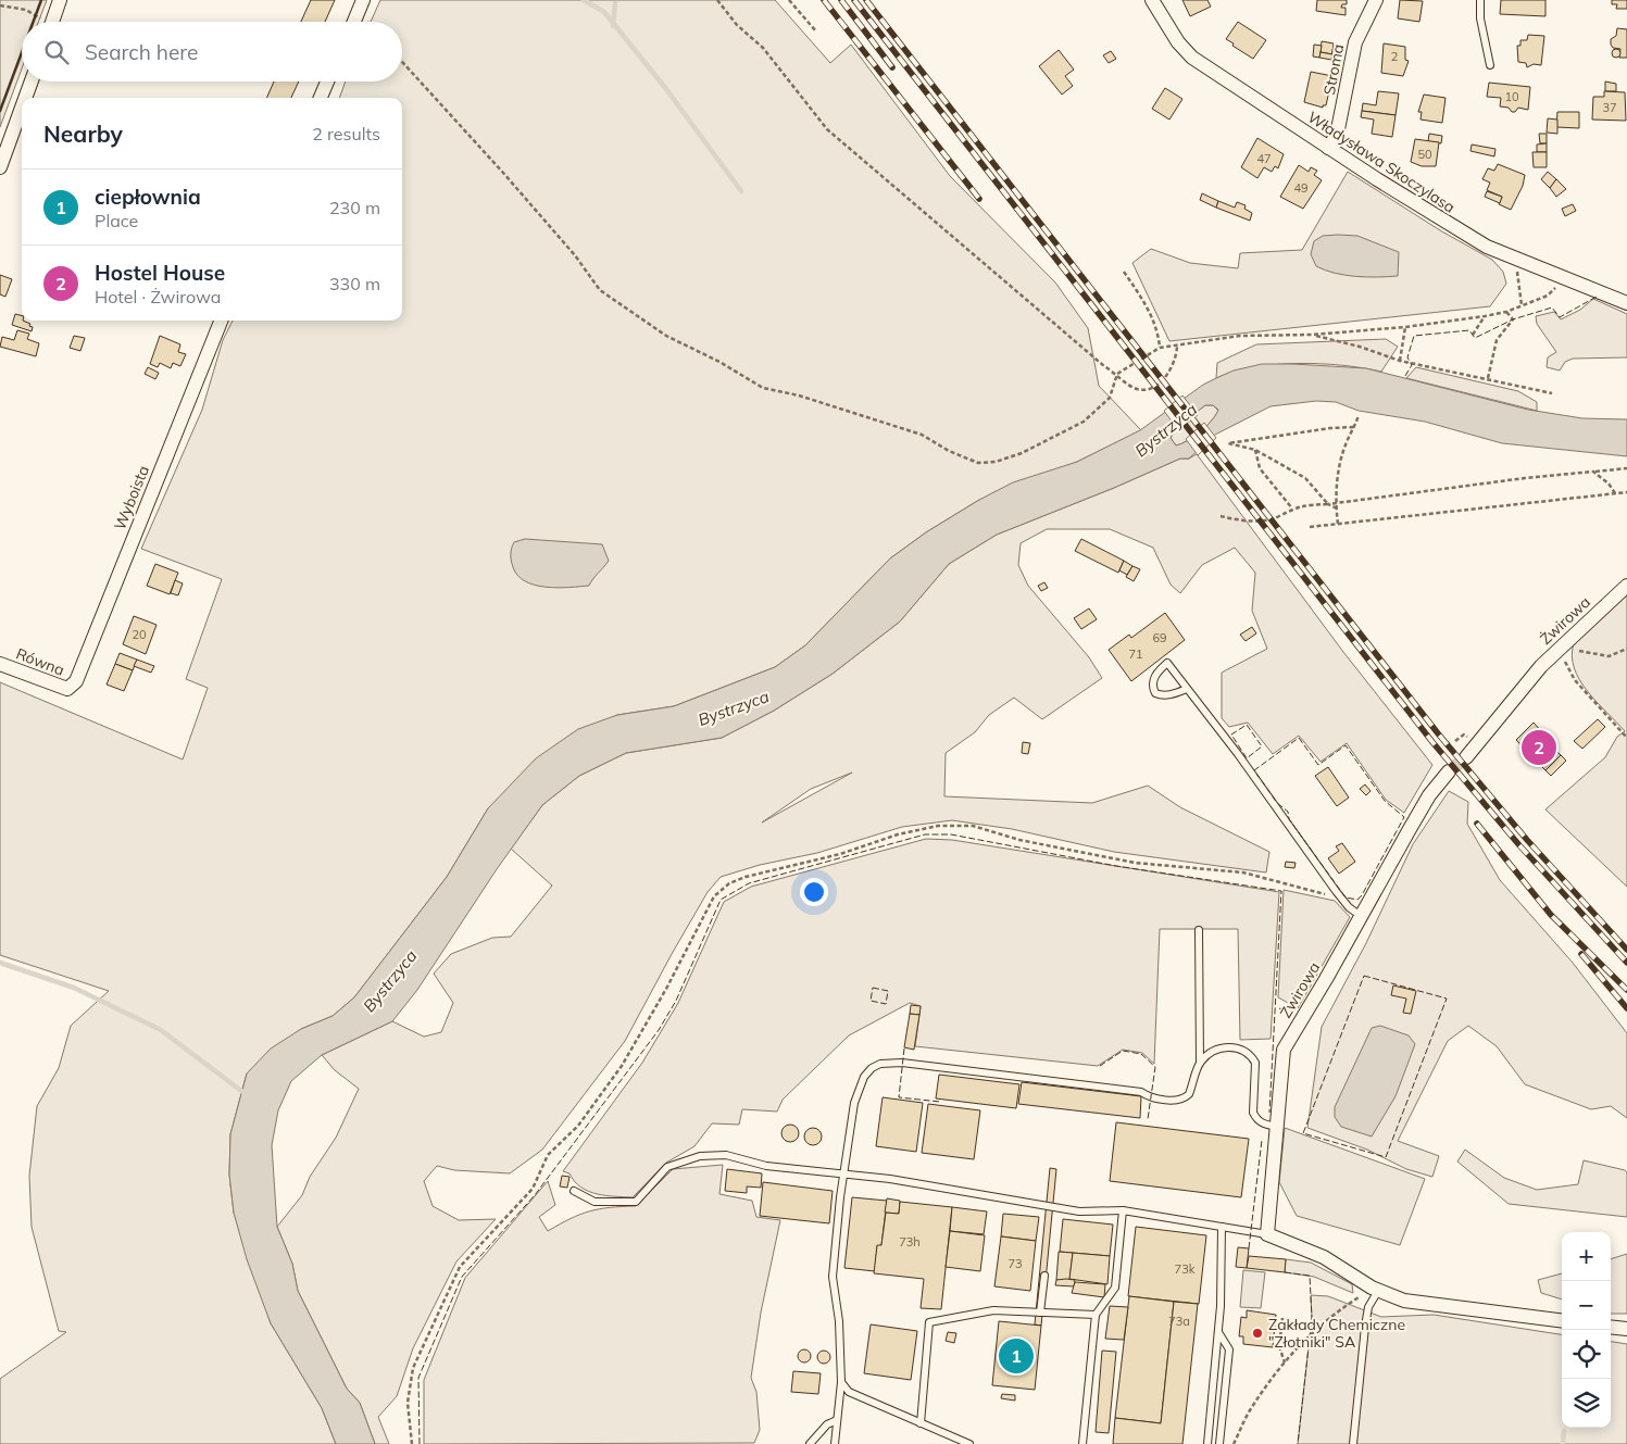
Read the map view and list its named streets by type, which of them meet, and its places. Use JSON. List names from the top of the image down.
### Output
{
  "streets": {
    "street": [
      "Stroma",
      "Władysława Skoczylasa",
      "Wyboista",
      "Żwirowa",
      "Równa"
    ]
  },
  "crossings": [
    ["Stroma", "Władysława Skoczylasa"],
    ["Wyboista", "Równa"]
  ],
  "water": ["Bystrzyca"],
  "places": ["Zakłady Chemiczne \"Złotniki\" SA"],
  "house_numbers": [
    "2",
    "10",
    "37",
    "50",
    "47",
    "49",
    "20",
    "69",
    "71",
    "73h",
    "73",
    "73k",
    "73a"
  ],
  "page": {
    "search": "Search here",
    "heading": ["Nearby", "2 results"],
    "list": [
      {
        "mark": "1",
        "name": "ciepłownia",
        "note": "Place",
        "value": "230 m"
      },
      {
        "mark": "2",
        "name": "Hostel House",
        "note": "Hotel · Żwirowa",
        "value": "330 m"
      }
    ],
    "pins": ["2", "1"],
    "map_buttons": ["+", "−"]
  }
}
